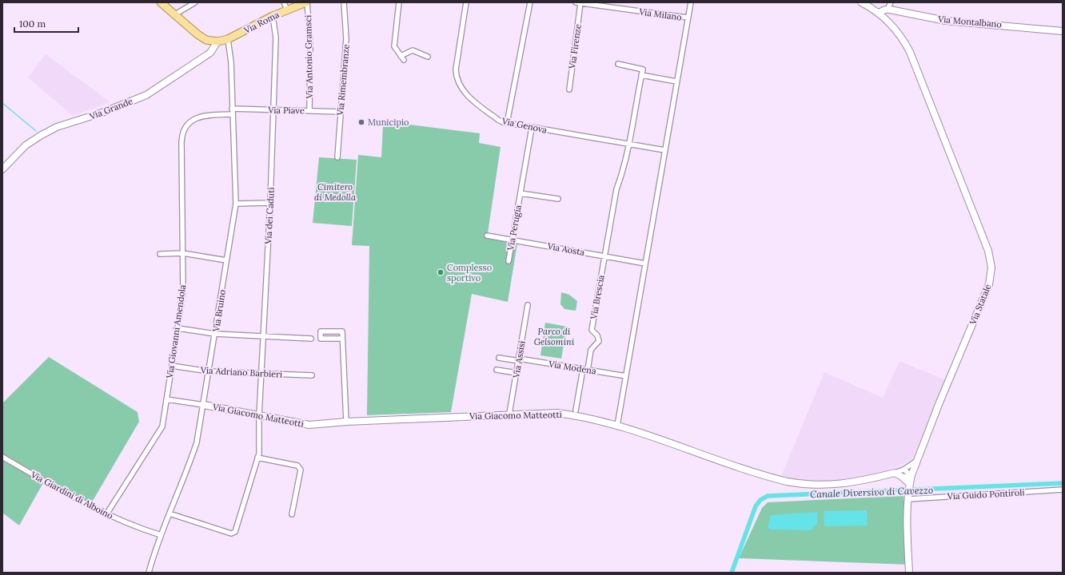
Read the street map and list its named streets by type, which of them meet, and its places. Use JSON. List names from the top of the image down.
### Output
{
  "streets": {
    "main road": ["Via Roma"],
    "street": [
      "Via Milano",
      "Via Montalbano",
      "Via Firenze",
      "Via Antonio Gramsci",
      "Via Rimembranze",
      "Via Grande",
      "Via Piave",
      "Via Genova",
      "Via dei Caduti",
      "Via Perugia",
      "Via Aosta",
      "Via Brescia",
      "Via Statale",
      "Via Bruino",
      "Via Giovanni Amendola",
      "Via Assisi",
      "Via Modena",
      "Via Adriano Barbieri",
      "Via Giacomo Matteotti",
      "Via Guido Pontiroli",
      "Via Giardini di Alboino"
    ]
  },
  "crossings": [
    ["Via Milano", "Via Firenze"],
    ["Via Roma", "Via Antonio Gramsci"],
    ["Via Roma", "Via Grande"],
    ["Via Roma", "Via dei Caduti"],
    ["Via Roma", "Via Bruino"],
    ["Via Antonio Gramsci", "Via Piave"],
    ["Via Rimembranze", "Via Piave"],
    ["Via Piave", "Via dei Caduti"],
    ["Via Piave", "Via Bruino"],
    ["Via Piave", "Via Giovanni Amendola"],
    ["Via Genova", "Via Perugia"],
    ["Via dei Caduti", "Via Bruino"],
    ["Via dei Caduti", "Via Adriano Barbieri"],
    ["Via dei Caduti", "Via Giacomo Matteotti"],
    ["Via Perugia", "Via Aosta"],
    ["Via Aosta", "Via Brescia"],
    ["Via Brescia", "Via Modena"],
    ["Via Statale", "Via Guido Pontiroli"],
    ["Via Bruino", "Via Giovanni Amendola"],
    ["Via Bruino", "Via Adriano Barbieri"],
    ["Via Bruino", "Via Giacomo Matteotti"],
    ["Via Bruino", "Via Giardini di Alboino"],
    ["Via Giovanni Amendola", "Via Adriano Barbieri"],
    ["Via Giovanni Amendola", "Via Giacomo Matteotti"],
    ["Via Giovanni Amendola", "Via Giardini di Alboino"],
    ["Via Assisi", "Via Modena"],
    ["Via Assisi", "Via Giacomo Matteotti"]
  ],
  "water": ["Canale Diversivo di Cavezzo"],
  "parks": ["Cimitero di Medolla", "Parco di Gelsomini"],
  "places": ["Municipio", "Complesso sportivo"],
  "scale_bar": "100 m"
}
